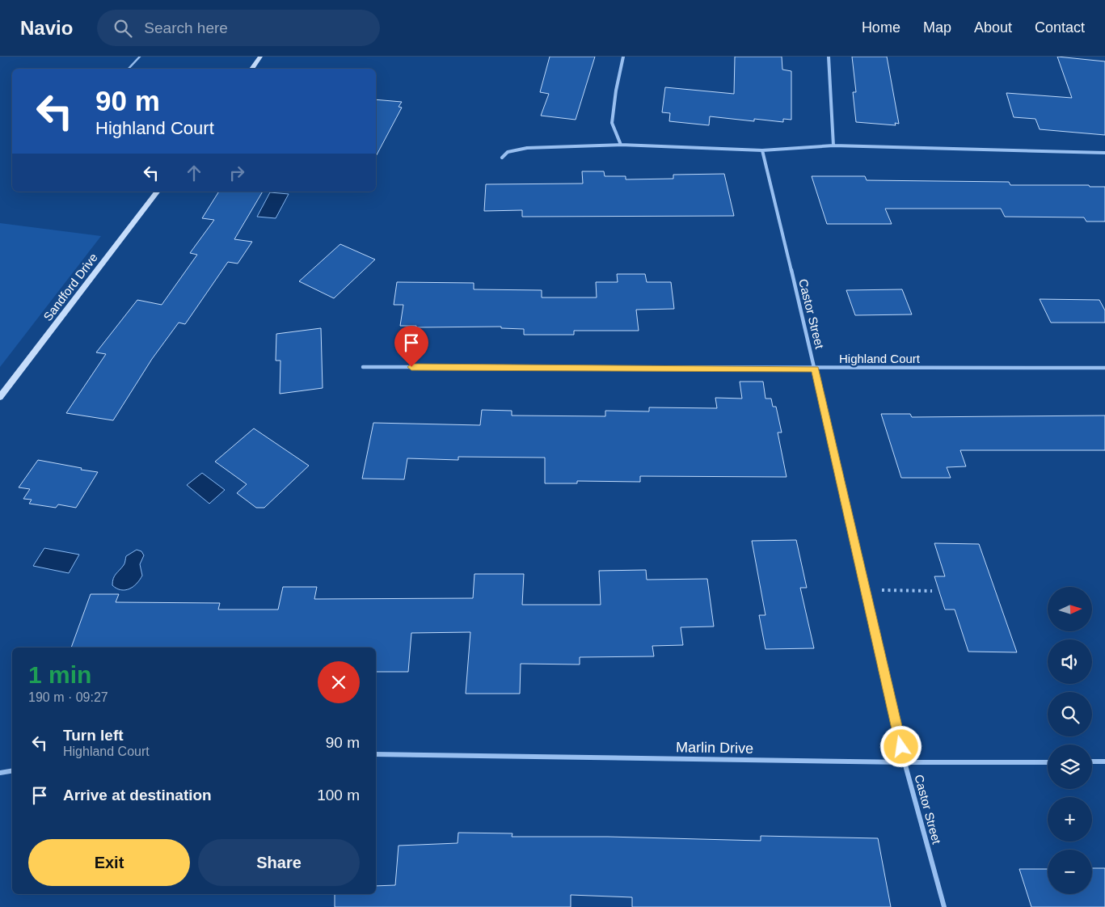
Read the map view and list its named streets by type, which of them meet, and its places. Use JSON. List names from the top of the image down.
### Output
{
  "streets": {
    "street": [
      "Sandford Drive",
      "Castor Street",
      "Highland Court",
      "Marlin Drive"
    ]
  },
  "crossings": [
    ["Castor Street", "Highland Court"],
    ["Castor Street", "Marlin Drive"]
  ],
  "north": "right",
  "page": {
    "header": "Navio",
    "search": "Search here",
    "nav": [
      "Home",
      "Map",
      "About",
      "Contact"
    ],
    "turn": ["90 m", "Highland Court"],
    "map_buttons": ["+", "−"],
    "heading": ["1 min", "190 m · 09:27"],
    "list": [
      {
        "name": "Turn left",
        "note": "Highland Court",
        "value": "90 m"
      },
      {
        "name": "Arrive at destination",
        "value": "100 m"
      }
    ],
    "buttons": ["Exit", "Share"]
  }
}
